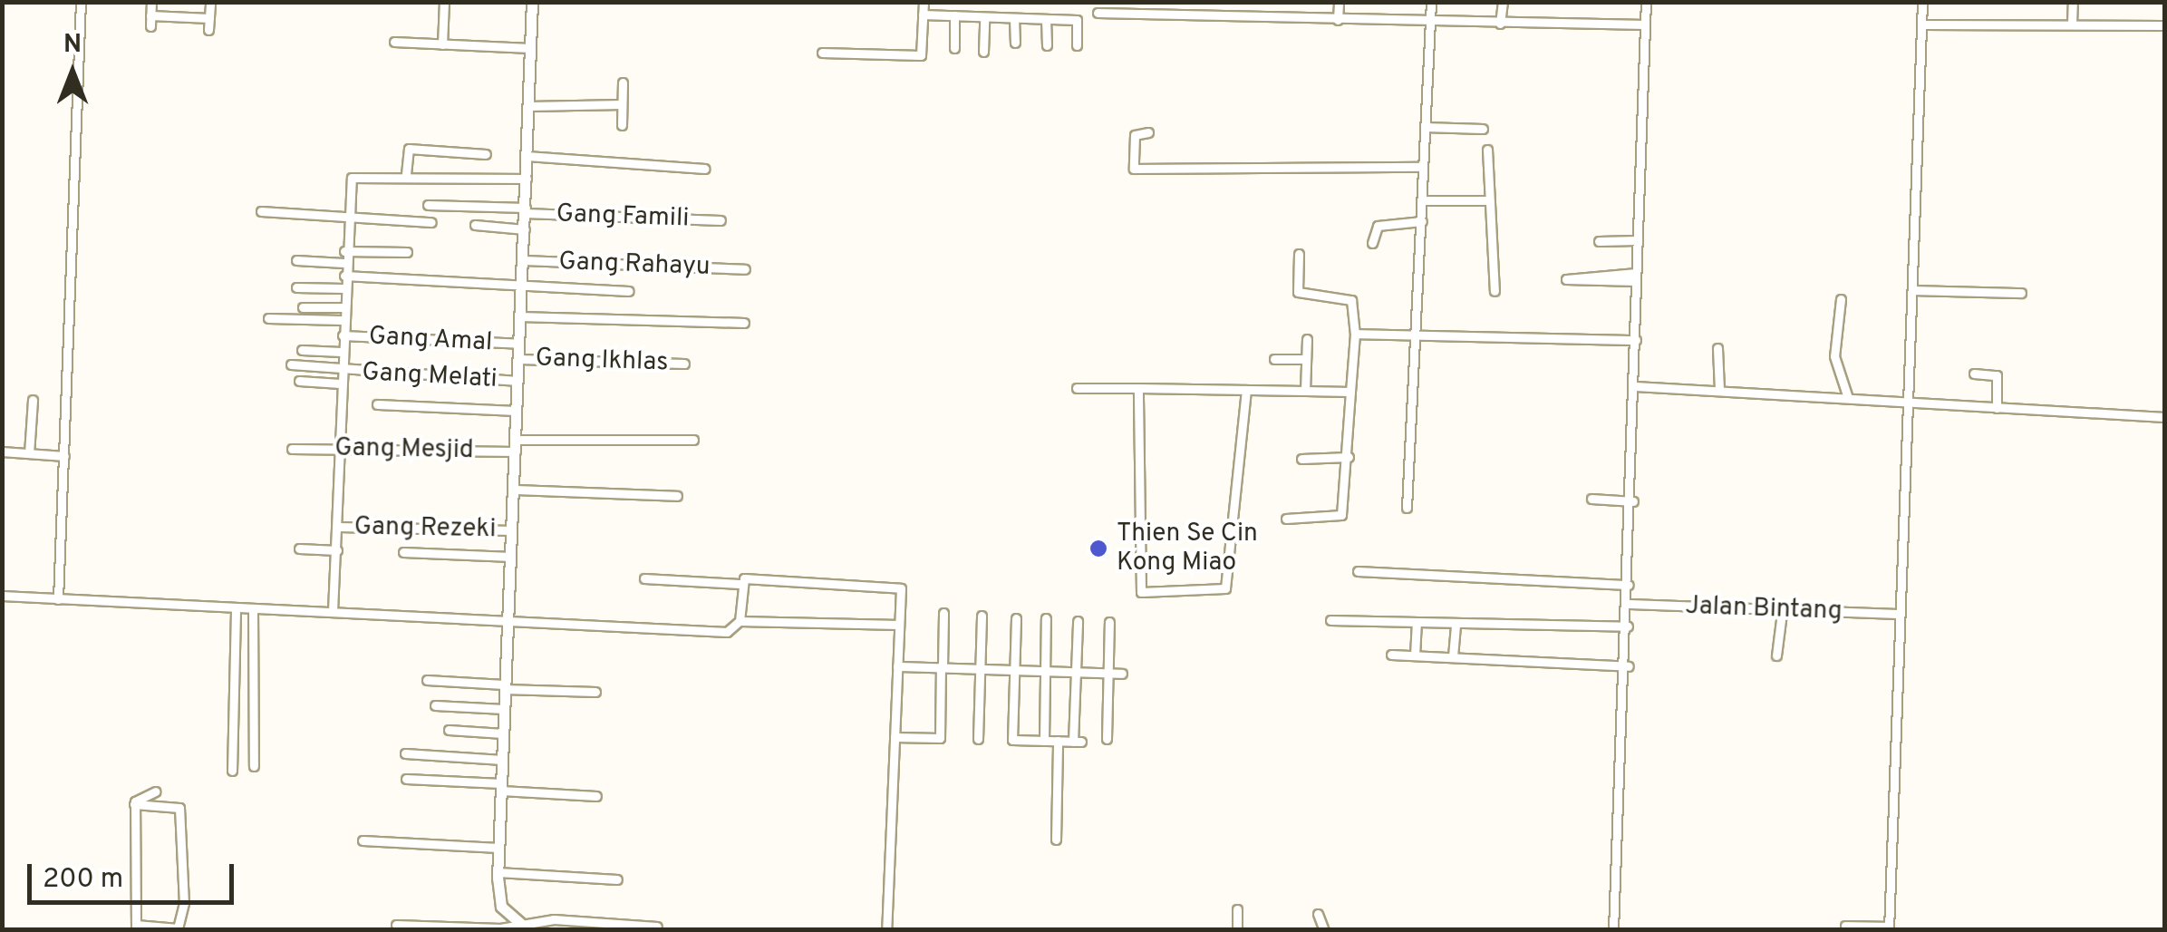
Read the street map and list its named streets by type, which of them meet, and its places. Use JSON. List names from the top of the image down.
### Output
{
  "streets": {
    "street": [
      "Gang Famili",
      "Gang Rahayu",
      "Gang Amal",
      "Gang Ikhlas",
      "Gang Melati",
      "Gang Mesjid",
      "Gang Rezeki",
      "Jalan Bintang"
    ]
  },
  "places": ["Thien Se Cin Kong Miao"],
  "scale_bar": "200 m",
  "north": "top"
}
